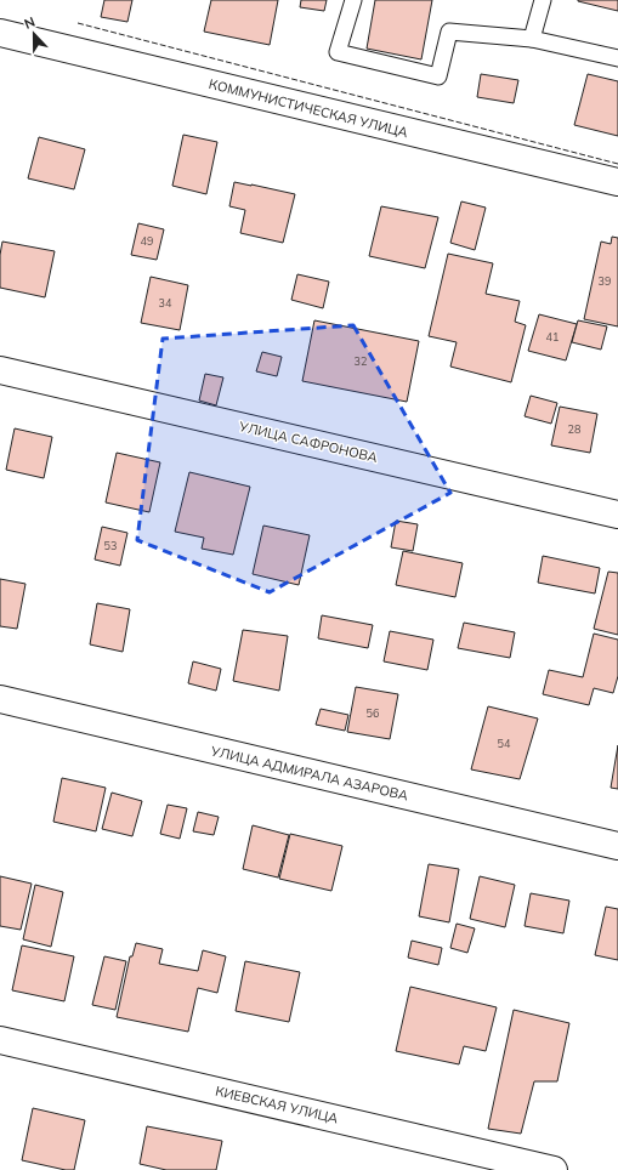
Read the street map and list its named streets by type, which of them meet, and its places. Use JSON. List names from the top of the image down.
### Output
{
  "streets": {
    "street": [
      "КОММУНИСТИЧЕСКАЯ УЛИЦА",
      "УЛИЦА САФРОНОВА",
      "УЛИЦА АДМИРАЛА АЗАРОВА",
      "КИЕВСКАЯ УЛИЦА"
    ]
  },
  "house_numbers": [
    "49",
    "39",
    "34",
    "41",
    "32",
    "28",
    "53",
    "56",
    "54"
  ],
  "north": "top"
}
